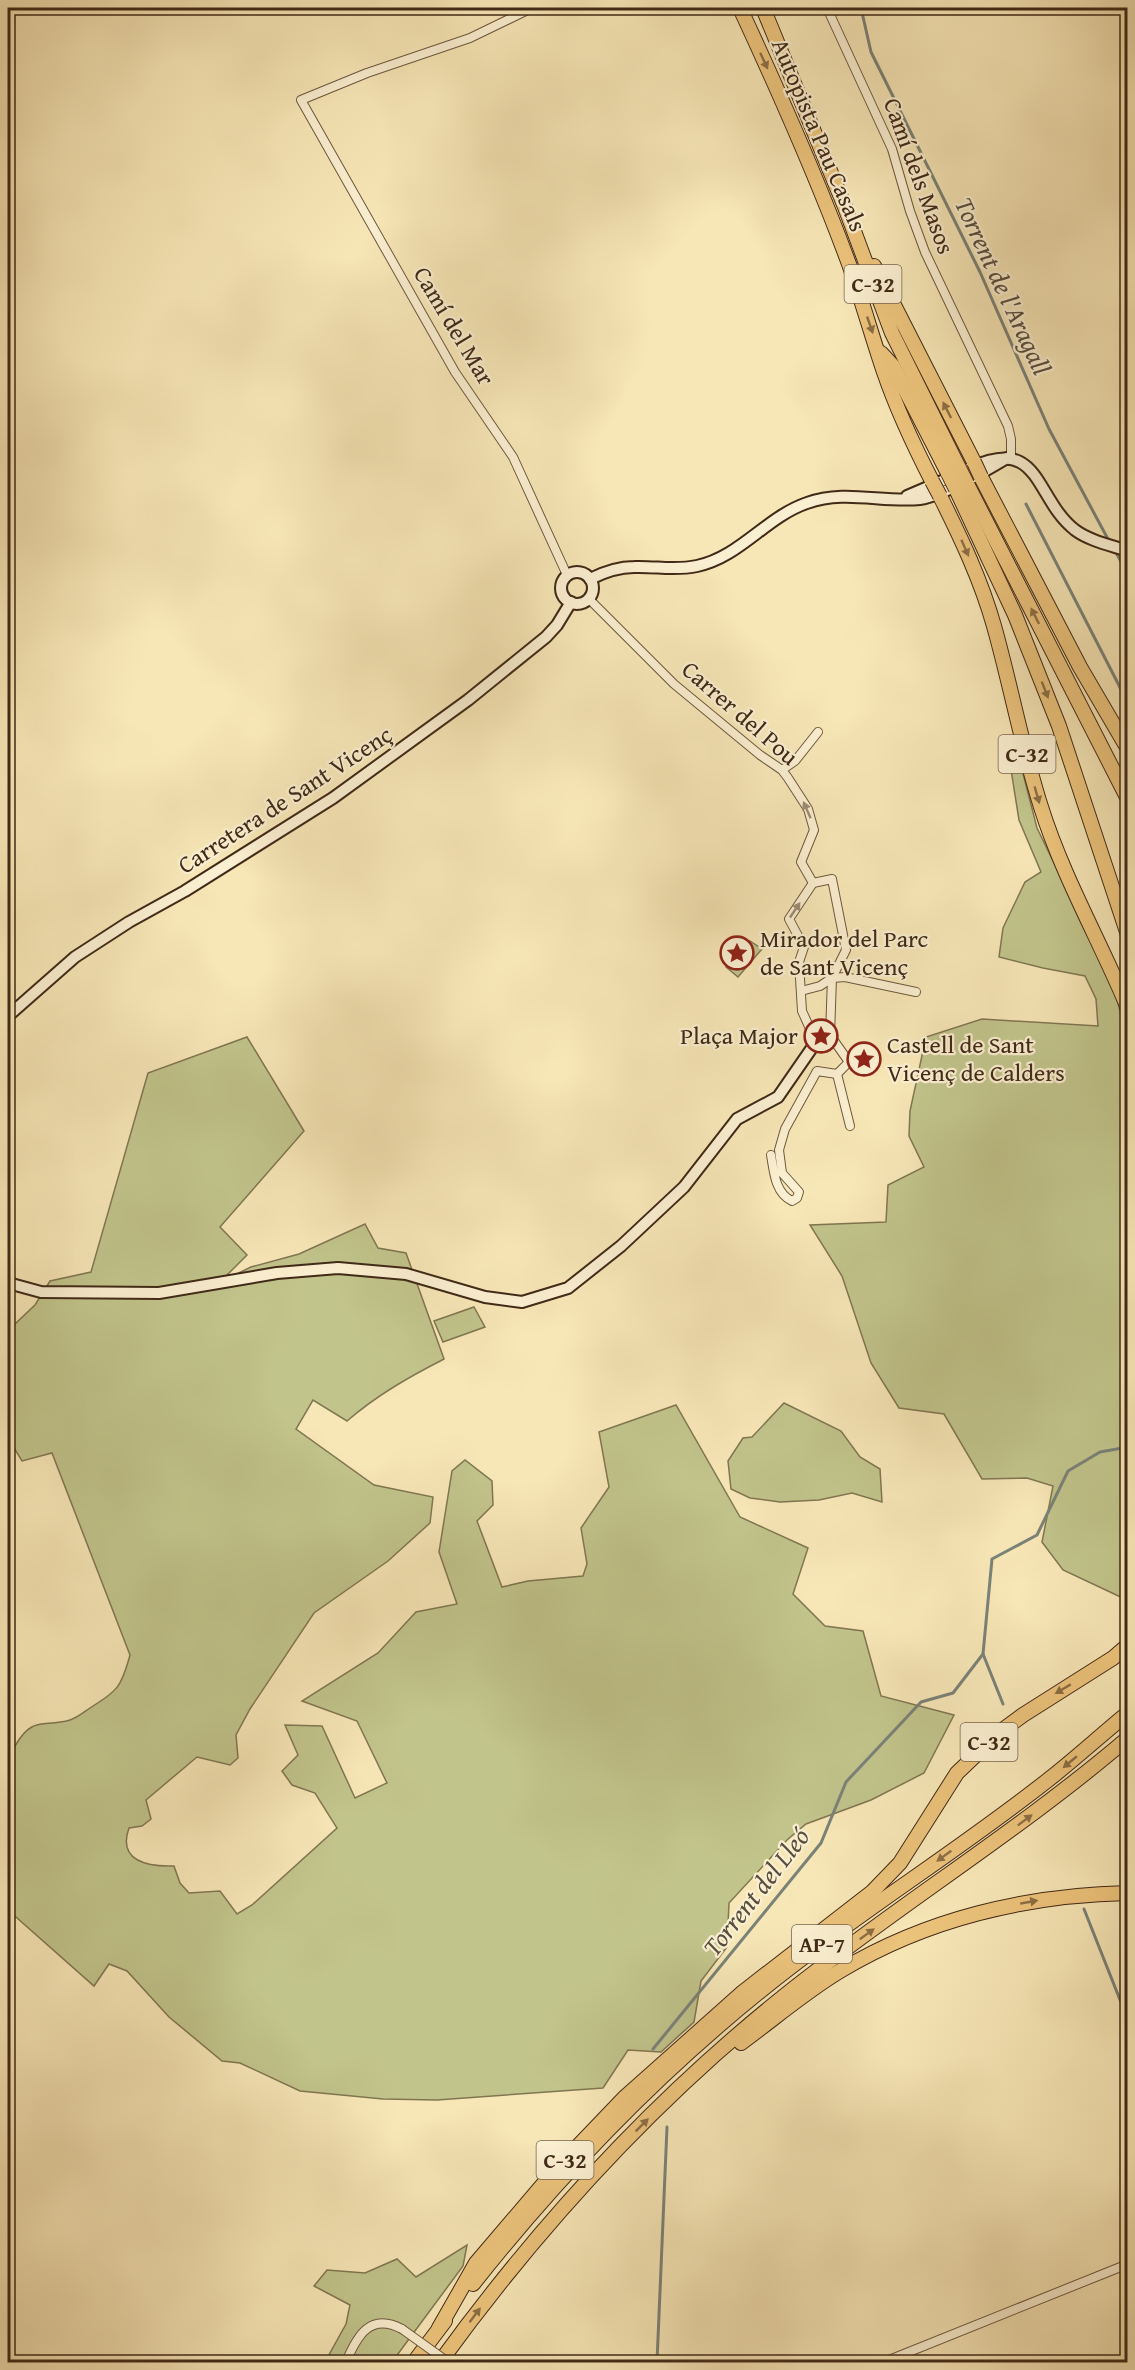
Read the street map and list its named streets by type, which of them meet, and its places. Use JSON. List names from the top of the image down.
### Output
{
  "streets": {
    "highway": ["Autopista Pau Casals", "C-32", "AP-7"],
    "street": [
      "Camí dels Masos",
      "Camí del Mar",
      "Carrer del Pou",
      "Carretera de Sant Vicenç"
    ]
  },
  "crossings": [
    ["Autopista Pau Casals", "C-32"],
    ["C-32", "AP-7"],
    ["Camí del Mar", "Carrer del Pou"],
    ["Camí del Mar", "Carretera de Sant Vicenç"],
    ["Carrer del Pou", "Carretera de Sant Vicenç"]
  ],
  "water": ["Torrent de l'Aragall", "Torrent del Lleó"],
  "places": {
    "place": ["Mirador del Parc de Sant Vicenç", "Plaça Major", "Castell de Sant Vicenç de Calders"]
  }
}
